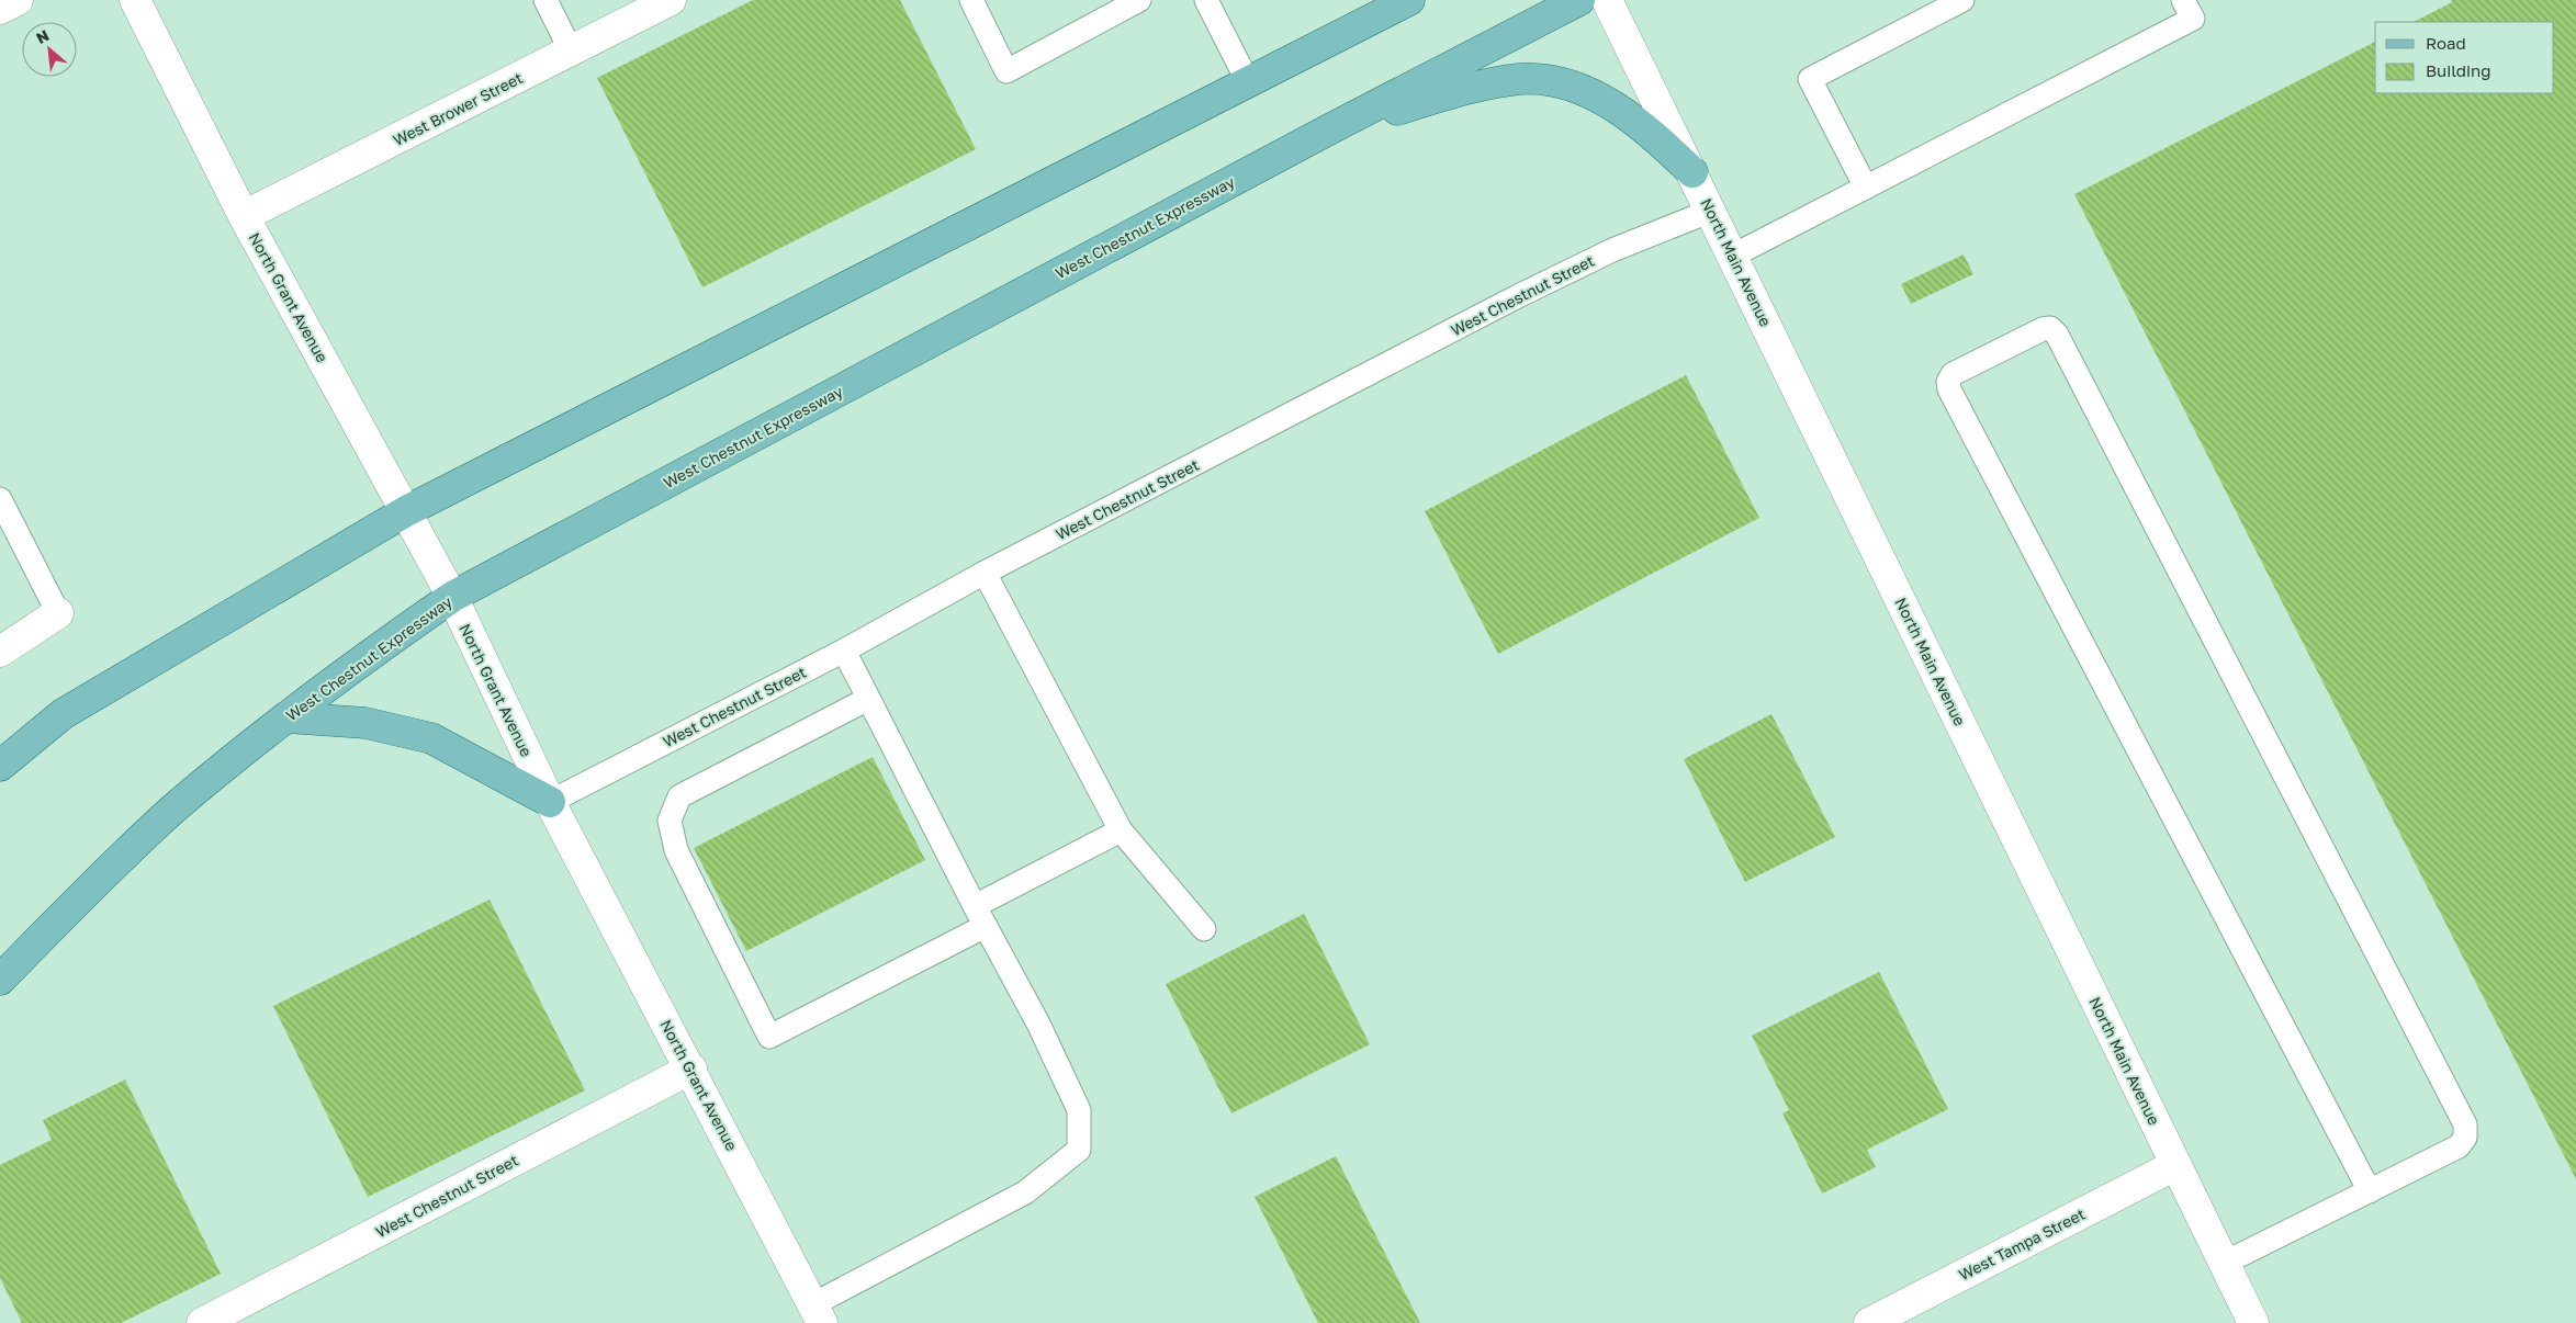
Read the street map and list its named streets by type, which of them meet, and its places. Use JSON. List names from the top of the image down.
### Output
{
  "streets": {
    "main road": ["West Chestnut Expressway"],
    "street": [
      "West Brower Street",
      "North Main Avenue",
      "West Chestnut Street",
      "North Grant Avenue",
      "West Tampa Street"
    ]
  },
  "crossings": [
    ["West Brower Street", "North Grant Avenue"],
    ["West Chestnut Expressway", "North Grant Avenue"],
    ["North Main Avenue", "West Chestnut Street"],
    ["North Main Avenue", "West Tampa Street"],
    ["West Chestnut Street", "North Grant Avenue"]
  ],
  "legend": ["Road", "Building"],
  "north": "top left"
}
